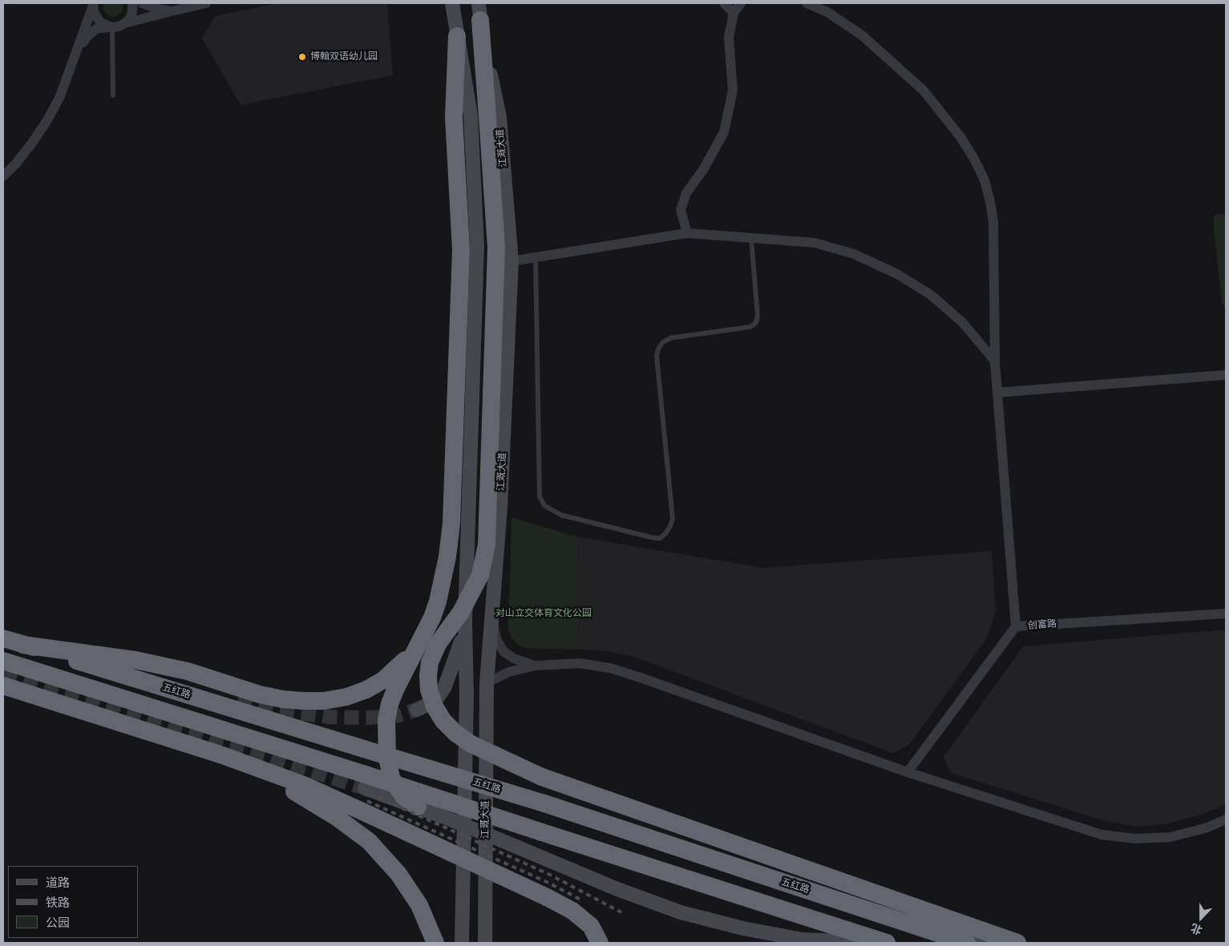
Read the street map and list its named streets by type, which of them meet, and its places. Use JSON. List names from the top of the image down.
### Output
{
  "streets": {
    "highway": ["五红路"],
    "main road": ["江溉大道"],
    "street": ["创富路"]
  },
  "parks": ["对山立交体育文化公园"],
  "places": ["博翰双语幼儿园"],
  "legend": ["道路", "铁路", "公园"],
  "north": "bottom"
}
